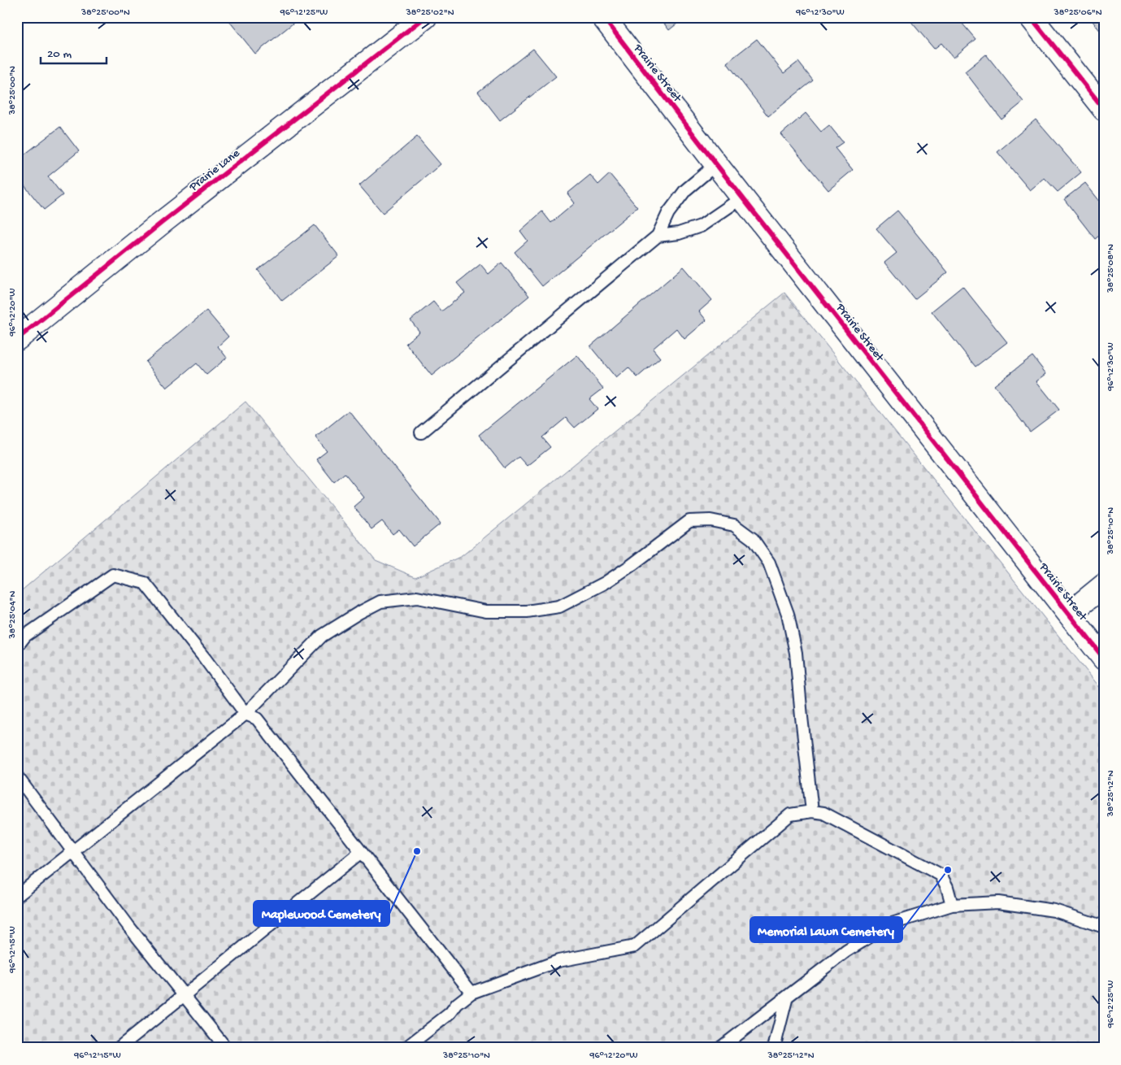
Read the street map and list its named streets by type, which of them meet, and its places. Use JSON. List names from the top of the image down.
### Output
{
  "streets": {
    "street": ["Prairie Street", "Prairie Lane"]
  },
  "places": ["Maplewood Cemetery", "Memorial Lawn Cemetery"],
  "scale_bar": "20 m",
  "coordinates": [
    "38°25'00\"N",
    "96°12'25\"W",
    "38°25'02\"N",
    "96°12'30\"W",
    "38°25'06\"N",
    "38°25'08\"N",
    "96°12'20\"W",
    "38°25'10\"N",
    "38°25'04\"N",
    "38°25'12\"N",
    "96°12'15\"W"
  ]
}
